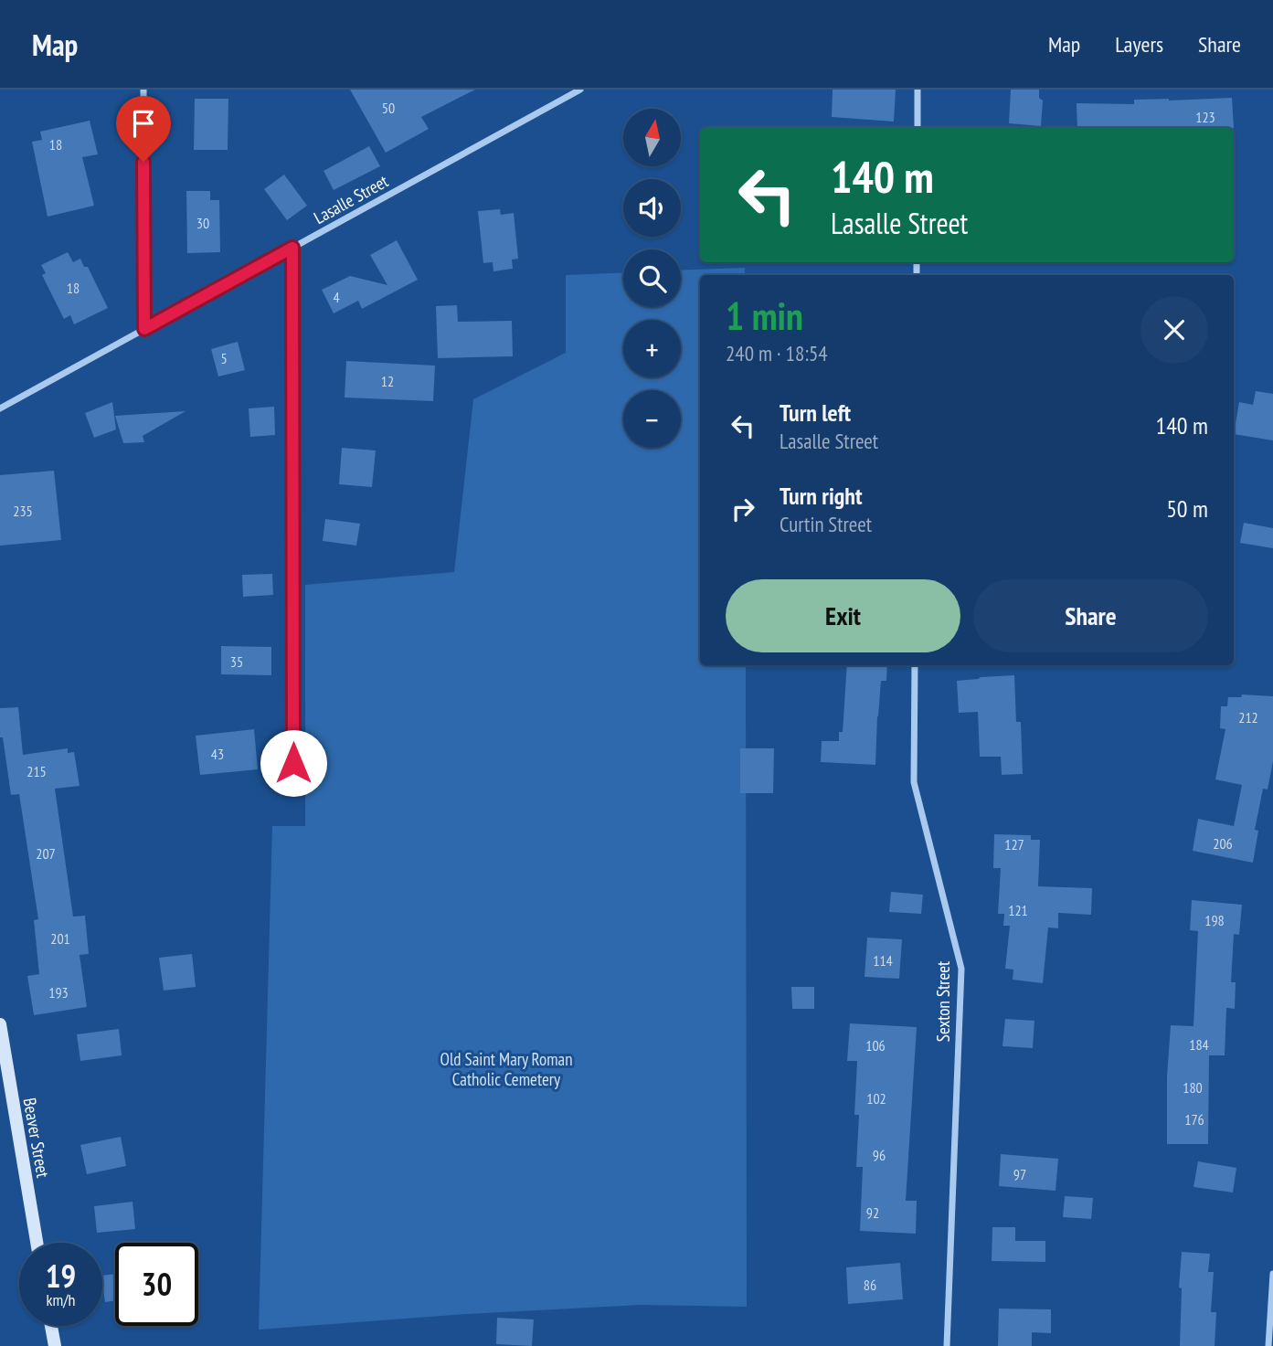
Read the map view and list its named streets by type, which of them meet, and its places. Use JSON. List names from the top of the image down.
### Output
{
  "streets": {
    "main road": ["Beaver Street"],
    "street": ["Lasalle Street", "Sexton Street"]
  },
  "parks": ["Old Saint Mary Roman Catholic Cemetery"],
  "house_numbers": [
    "50",
    "123",
    "18",
    "30",
    "18",
    "4",
    "5",
    "12",
    "235",
    "35",
    "212",
    "43",
    "215",
    "206",
    "127",
    "207",
    "121",
    "198",
    "201",
    "114",
    "193",
    "184",
    "106",
    "180",
    "102",
    "176",
    "96",
    "97",
    "92",
    "86"
  ],
  "north": "top",
  "page": {
    "header": "Map",
    "nav": ["Map", "Layers", "Share"],
    "map_buttons": ["+", "−"],
    "turn": ["140 m", "Lasalle Street"],
    "heading": ["1 min", "240 m · 18:54"],
    "list": [
      {
        "name": "Turn left",
        "note": "Lasalle Street",
        "value": "140 m"
      },
      {
        "name": "Turn right",
        "note": "Curtin Street",
        "value": "50 m"
      }
    ],
    "buttons": ["Exit", "Share"],
    "speed": "19 km/h",
    "limit": "30"
  }
}
